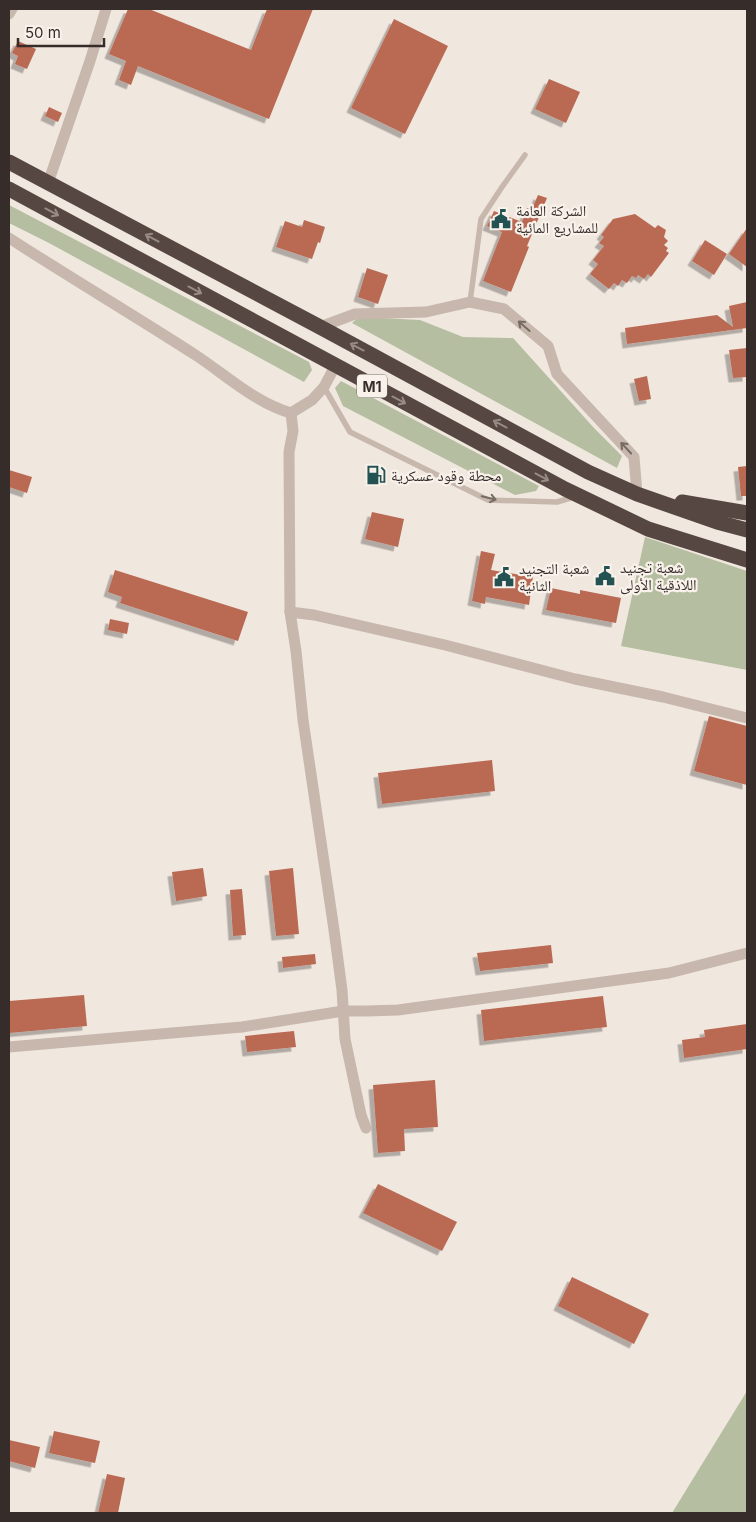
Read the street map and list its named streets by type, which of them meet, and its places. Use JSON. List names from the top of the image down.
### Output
{
  "streets": {
    "highway": ["M1"]
  },
  "places": {
    "public building": ["الشركة العامة للمشاريع المائية", "شعبة تجنيد اللاذقية الأولى", "شعبة التجنيد الثانية"],
    "fuel station": ["محطة وقود عسكرية"]
  },
  "scale_bar": "50 m"
}
